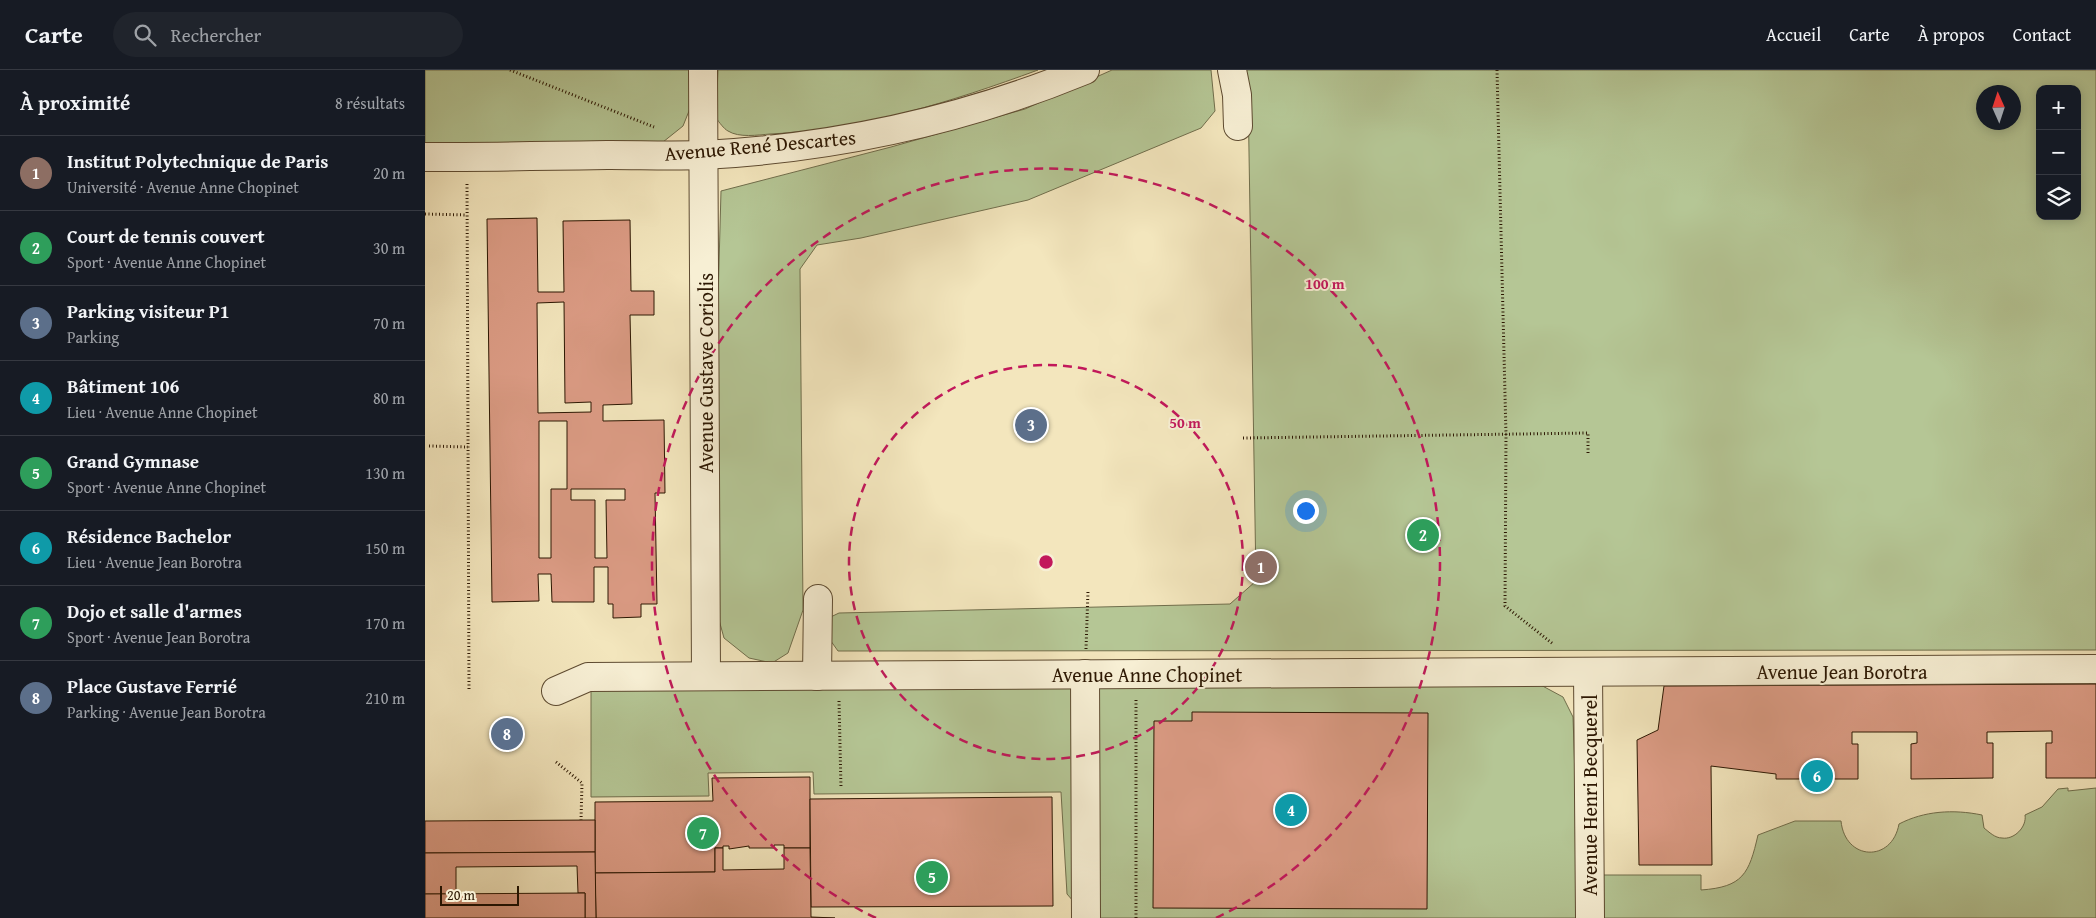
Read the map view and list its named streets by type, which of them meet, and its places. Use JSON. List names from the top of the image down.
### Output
{
  "streets": {
    "street": [
      "Avenue René Descartes",
      "Avenue Gustave Coriolis",
      "Avenue Jean Borotra",
      "Avenue Anne Chopinet",
      "Avenue Henri Becquerel"
    ]
  },
  "crossings": [
    ["Avenue René Descartes", "Avenue Gustave Coriolis"],
    ["Avenue Gustave Coriolis", "Avenue Anne Chopinet"],
    ["Avenue Jean Borotra", "Avenue Anne Chopinet"],
    ["Avenue Jean Borotra", "Avenue Henri Becquerel"],
    ["Avenue Anne Chopinet", "Avenue Henri Becquerel"]
  ],
  "scale_bar": "20 m",
  "north": "top",
  "page": {
    "header": "Carte",
    "search": "Rechercher",
    "nav": [
      "Accueil",
      "Carte",
      "À propos",
      "Contact"
    ],
    "heading": ["À proximité", "8 résultats"],
    "map_buttons": ["+", "−"],
    "list": [
      {
        "mark": "1",
        "name": "Institut Polytechnique de Paris",
        "note": "Université · Avenue Anne Chopinet",
        "value": "20 m"
      },
      {
        "mark": "2",
        "name": "Court de tennis couvert",
        "note": "Sport · Avenue Anne Chopinet",
        "value": "30 m"
      },
      {
        "mark": "3",
        "name": "Parking visiteur P1",
        "note": "Parking",
        "value": "70 m"
      },
      {
        "mark": "4",
        "name": "Bâtiment 106",
        "note": "Lieu · Avenue Anne Chopinet",
        "value": "80 m"
      },
      {
        "mark": "5",
        "name": "Grand Gymnase",
        "note": "Sport · Avenue Anne Chopinet",
        "value": "130 m"
      },
      {
        "mark": "6",
        "name": "Résidence Bachelor",
        "note": "Lieu · Avenue Jean Borotra",
        "value": "150 m"
      },
      {
        "mark": "7",
        "name": "Dojo et salle d'armes",
        "note": "Sport · Avenue Jean Borotra",
        "value": "170 m"
      },
      {
        "mark": "8",
        "name": "Place Gustave Ferrié",
        "note": "Parking · Avenue Jean Borotra",
        "value": "210 m"
      }
    ],
    "pins": [
      "3",
      "2",
      "1",
      "8",
      "6",
      "4",
      "7",
      "5"
    ],
    "scale": "20 m"
  },
  "rings": ["100 m", "50 m"]
}
